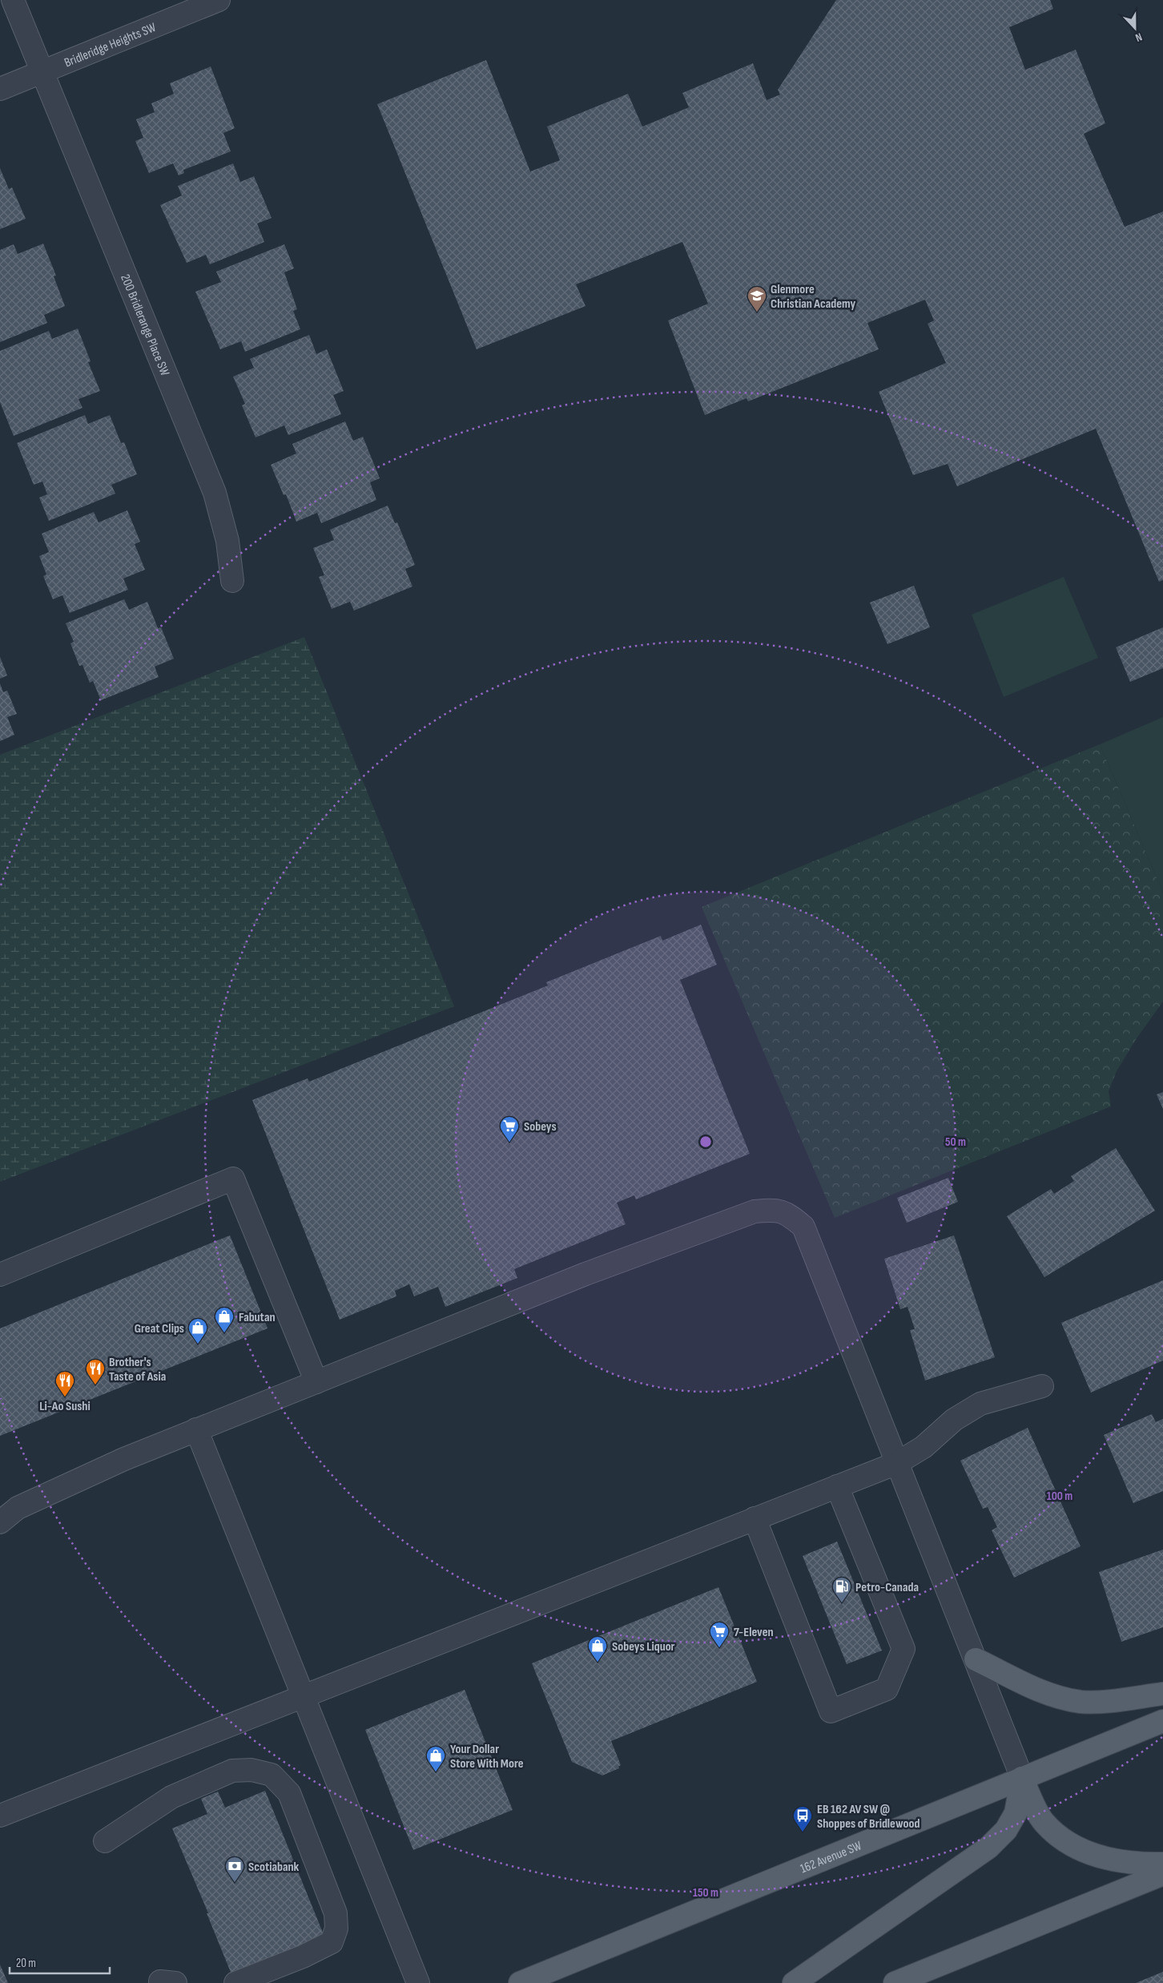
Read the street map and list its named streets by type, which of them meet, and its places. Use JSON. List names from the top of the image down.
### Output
{
  "streets": {
    "main road": ["162 Avenue SW"],
    "street": ["Bridleridge Heights SW", "200 Bridlerange Place SW"]
  },
  "crossings": [
    ["Bridleridge Heights SW", "200 Bridlerange Place SW"]
  ],
  "places": {
    "school or university": ["Glenmore Christian Academy"],
    "supermarket": ["Sobeys", "7-Eleven"],
    "shop": [
      "Fabutan",
      "Great Clips",
      "Sobeys Liquor",
      "Your Dollar Store With More"
    ],
    "restaurant": ["Brother's Taste of Asia", "Li-Ao Sushi"],
    "fuel station": ["Petro-Canada"],
    "bus stop": ["EB 162 AV SW @ Shoppes of Bridlewood"],
    "bank": ["Scotiabank"]
  },
  "scale_bar": "20 m",
  "north": "bottom",
  "rings": ["50 m", "100 m", "150 m"]
}
